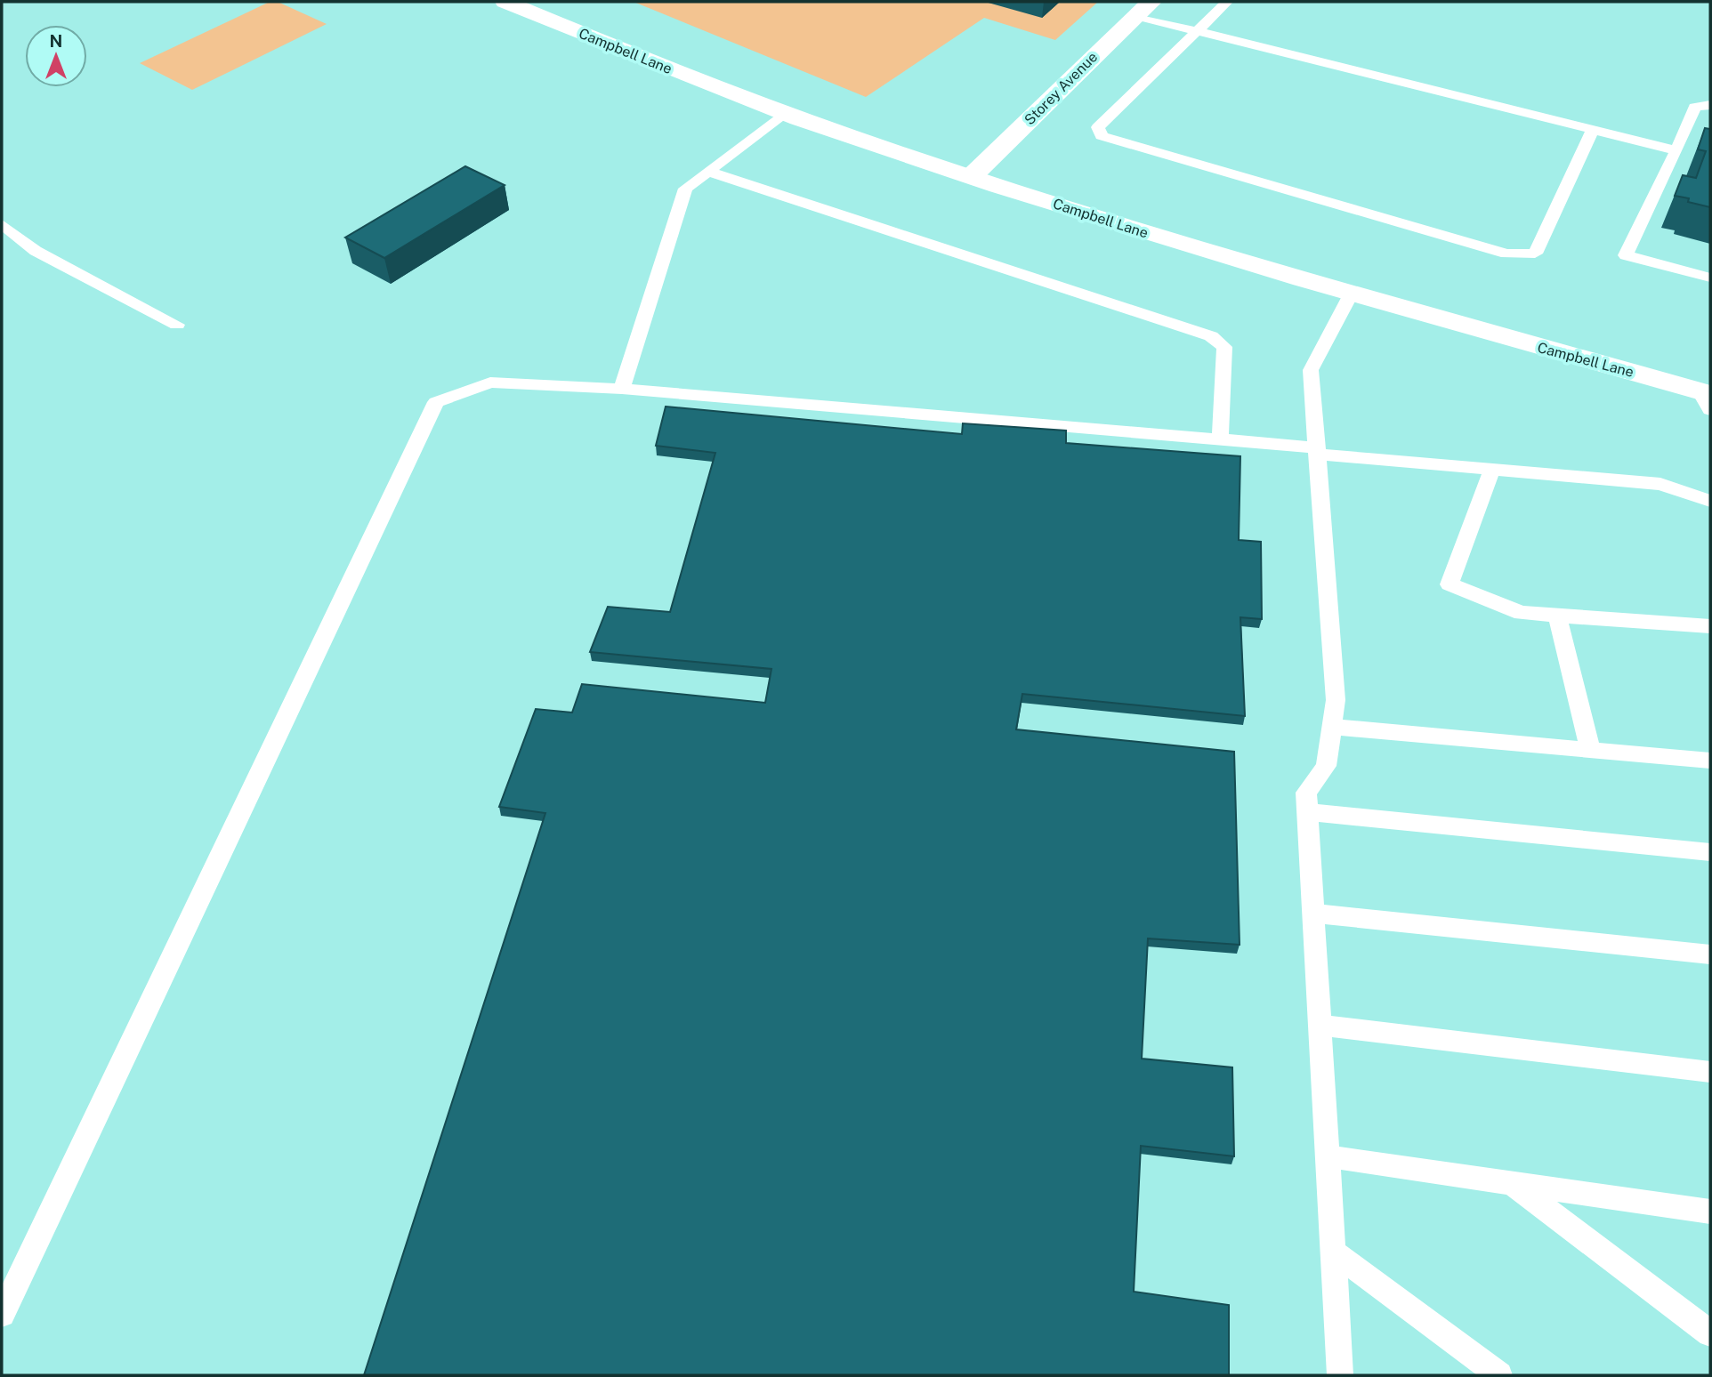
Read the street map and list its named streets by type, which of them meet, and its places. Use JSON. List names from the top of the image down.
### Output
{
  "streets": {
    "main road": ["Campbell Lane", "Storey Avenue"]
  },
  "crossings": [
    ["Campbell Lane", "Storey Avenue"]
  ],
  "north": "top"
}
